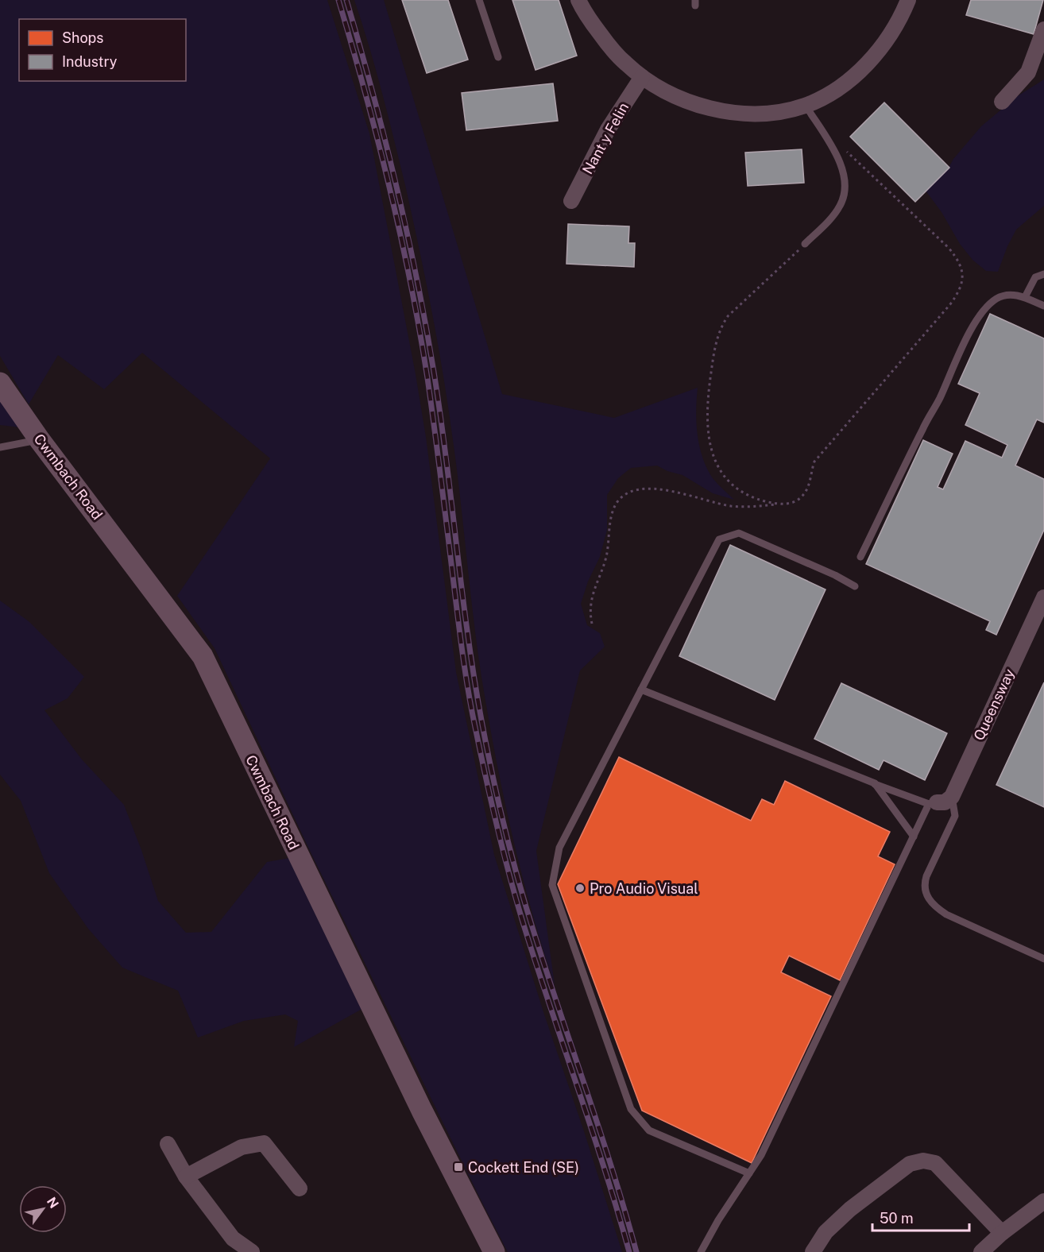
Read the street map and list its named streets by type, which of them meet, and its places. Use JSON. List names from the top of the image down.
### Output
{
  "streets": {
    "main road": ["Cwmbach Road"],
    "street": ["Nant y Felin", "Queensway"]
  },
  "places": {
    "other": ["Pro Audio Visual"],
    "transit": ["Cockett End (SE)"]
  },
  "legend": ["Shops", "Industry"],
  "scale_bar": "50 m",
  "north": "top right"
}
